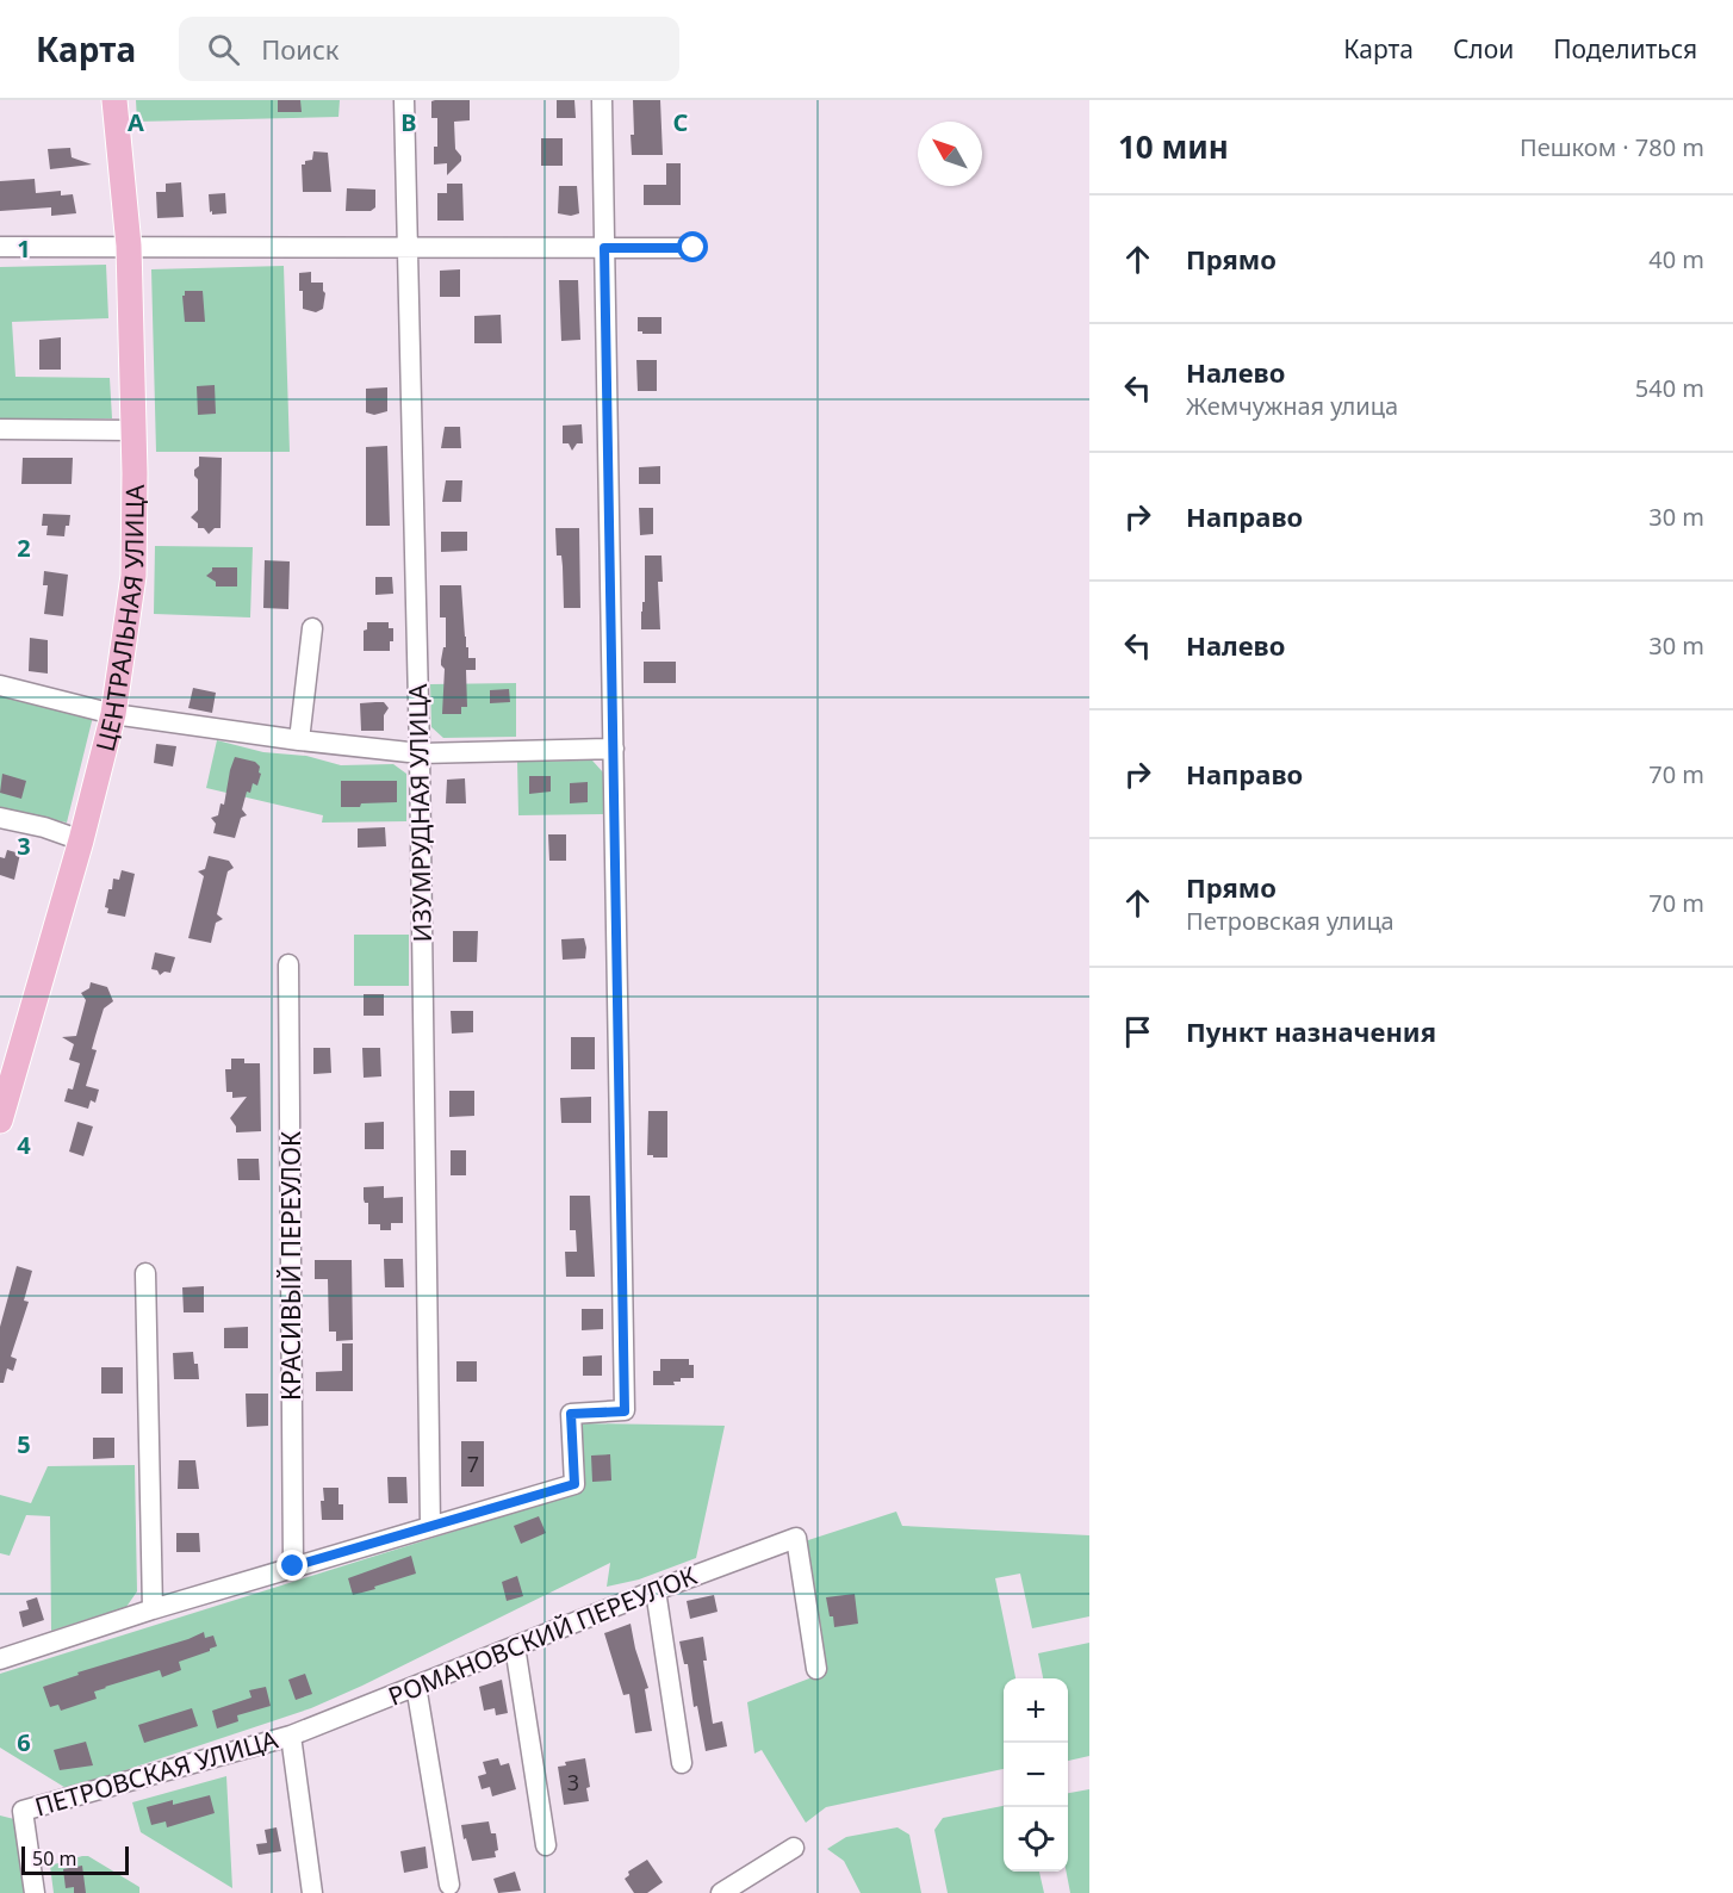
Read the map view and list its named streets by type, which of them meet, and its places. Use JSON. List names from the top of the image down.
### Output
{
  "streets": {
    "main road": ["ЦЕНТРАЛЬНАЯ УЛИЦА"],
    "street": [
      "ИЗУМРУДНАЯ УЛИЦА",
      "КРАСИВЫЙ ПЕРЕУЛОК",
      "РОМАНОВСКИЙ ПЕРЕУЛОК",
      "ПЕТРОВСКАЯ УЛИЦА"
    ]
  },
  "crossings": [
    ["РОМАНОВСКИЙ ПЕРЕУЛОК", "ПЕТРОВСКАЯ УЛИЦА"]
  ],
  "house_numbers": ["7", "3"],
  "scale_bar": "50 m",
  "north": "top left",
  "page": {
    "header": "Карта",
    "search": "Поиск",
    "nav": ["Карта", "Слои", "Поделиться"],
    "heading": ["10 мин", "Пешком · 780 m"],
    "list": [
      ["Прямо", "40 m"],
      ["Налево", "Жемчужная улица", "540 m"],
      ["Направо", "30 m"],
      ["Налево", "30 m"],
      ["Направо", "70 m"],
      ["Прямо", "Петровская улица", "70 m"],
      "Пункт назначения"
    ],
    "map_buttons": ["+", "−"],
    "scale": "50 m"
  },
  "grid": {
    "columns": ["A", "B", "C"],
    "rows": [
      "1",
      "2",
      "3",
      "4",
      "5",
      "6"
    ]
  }
}
